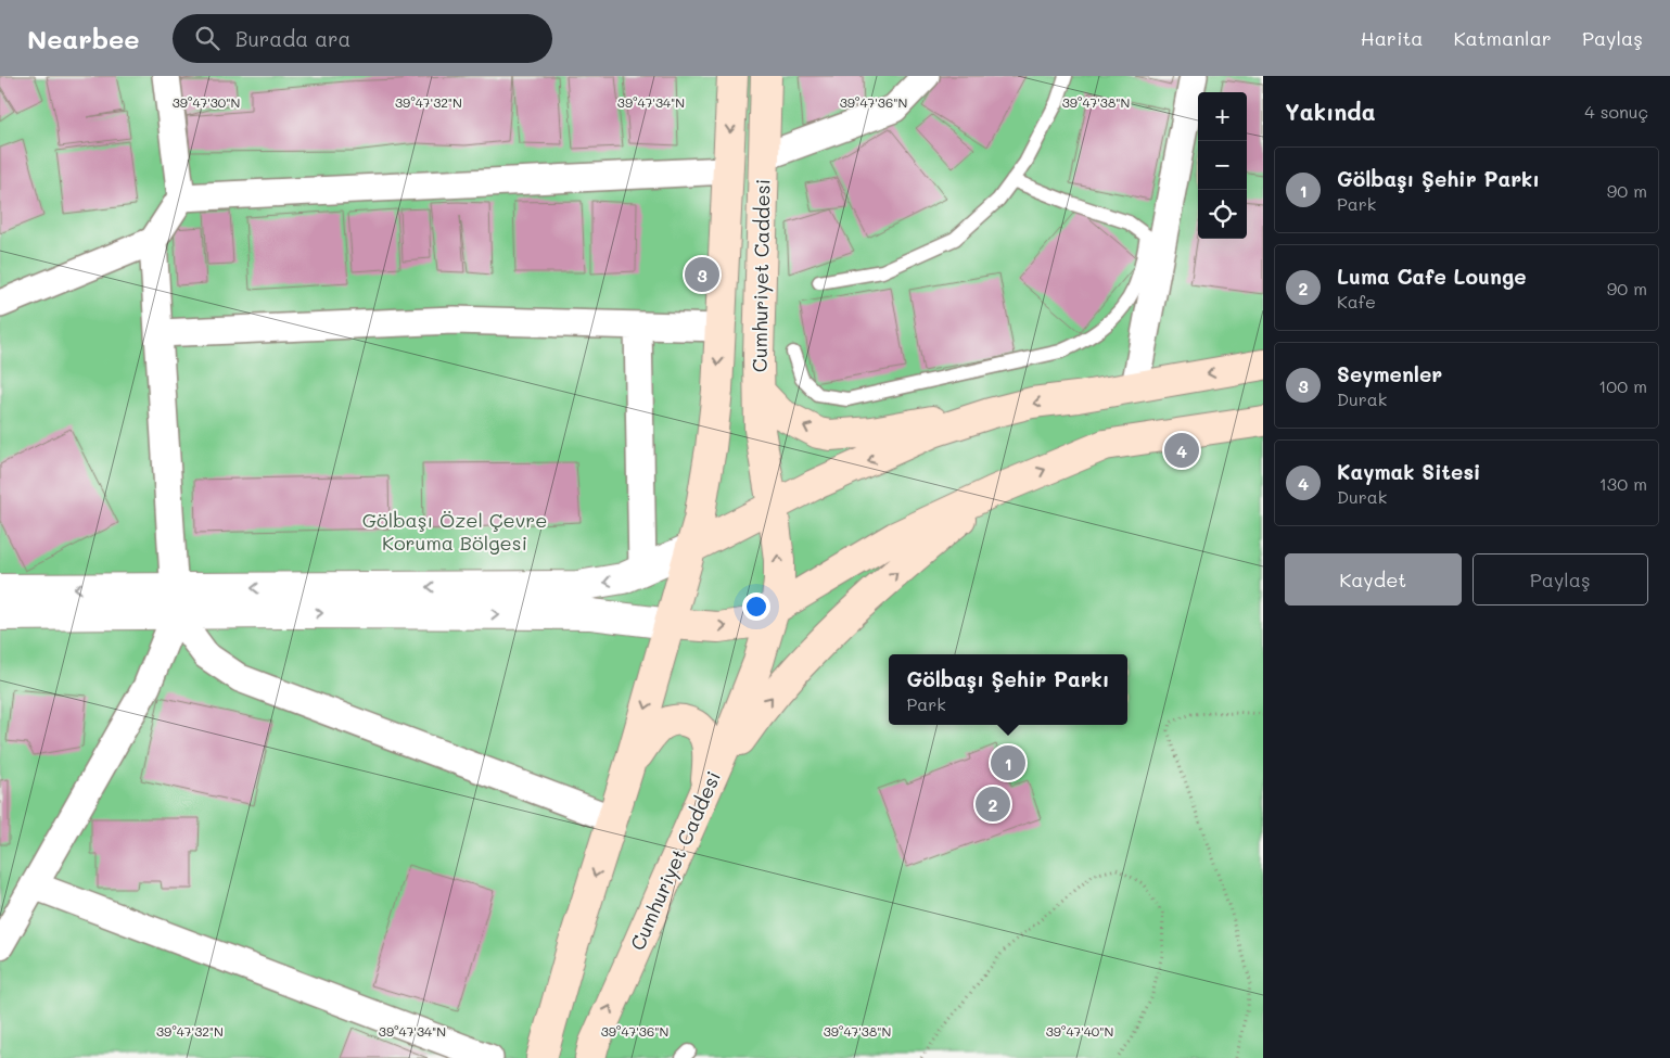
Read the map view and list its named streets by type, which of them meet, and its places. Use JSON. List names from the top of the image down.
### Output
{
  "streets": {
    "main road": ["Cumhuriyet Caddesi"]
  },
  "parks": ["Gölbaşı Özel Çevre Koruma Bölgesi"],
  "page": {
    "header": "Nearbee",
    "search": "Burada ara",
    "nav": ["Harita", "Katmanlar", "Paylaş"],
    "heading": ["Yakında", "4 sonuç"],
    "map_buttons": ["+", "−"],
    "list": [
      {
        "mark": "1",
        "name": "Gölbaşı Şehir Parkı",
        "note": "Park",
        "value": "90 m"
      },
      {
        "mark": "2",
        "name": "Luma Cafe Lounge",
        "note": "Kafe",
        "value": "90 m"
      },
      {
        "mark": "3",
        "name": "Seymenler",
        "note": "Durak",
        "value": "100 m"
      },
      {
        "mark": "4",
        "name": "Kaymak Sitesi",
        "note": "Durak",
        "value": "130 m"
      }
    ],
    "pins": [
      "3",
      "4",
      "1",
      "2"
    ],
    "buttons": ["Kaydet", "Paylaş"],
    "popup": ["Gölbaşı Şehir Parkı", "Park"]
  },
  "coordinates": [
    "39°47'30\"N",
    "39°47'32\"N",
    "39°47'34\"N",
    "39°47'36\"N",
    "39°47'38\"N",
    "39°47'40\"N"
  ]
}
